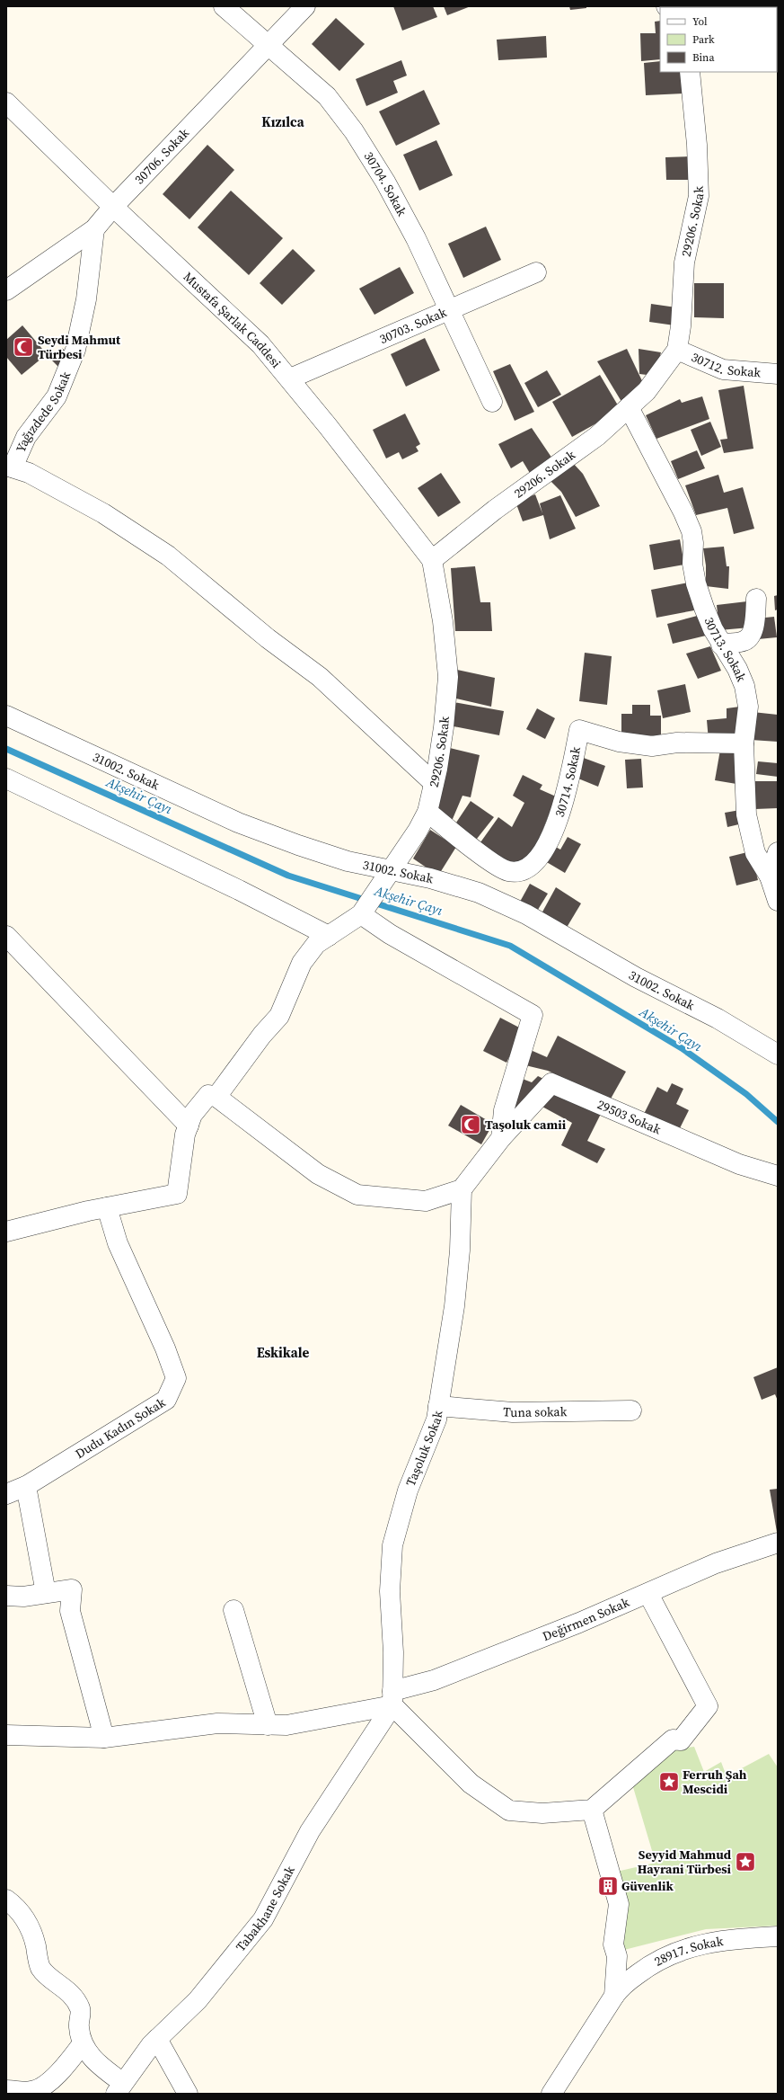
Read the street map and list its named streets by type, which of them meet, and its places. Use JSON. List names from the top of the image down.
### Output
{
  "streets": {
    "street": [
      "30706. Sokak",
      "30704. Sokak",
      "29206. Sokak",
      "Mustafa Şarlak Caddesi",
      "30703. Sokak",
      "30712. Sokak",
      "Yağızdede Sokak",
      "30713. Sokak",
      "31002. Sokak",
      "30714. Sokak",
      "29503 Sokak",
      "Tuna sokak",
      "Dudu Kadın Sokak",
      "Taşoluk Sokak",
      "Değirmen Sokak",
      "Tabakhane Sokak",
      "28917. Sokak"
    ]
  },
  "crossings": [
    ["30706. Sokak", "30704. Sokak"],
    ["30706. Sokak", "Mustafa Şarlak Caddesi"],
    ["30706. Sokak", "Yağızdede Sokak"],
    ["30704. Sokak", "30703. Sokak"],
    ["29206. Sokak", "Mustafa Şarlak Caddesi"],
    ["29206. Sokak", "30712. Sokak"],
    ["29206. Sokak", "30713. Sokak"],
    ["29206. Sokak", "31002. Sokak"],
    ["29206. Sokak", "30714. Sokak"],
    ["Mustafa Şarlak Caddesi", "30703. Sokak"],
    ["30713. Sokak", "30714. Sokak"],
    ["Tuna sokak", "Taşoluk Sokak"],
    ["Taşoluk Sokak", "Değirmen Sokak"],
    ["Taşoluk Sokak", "Tabakhane Sokak"],
    ["Değirmen Sokak", "Tabakhane Sokak"]
  ],
  "districts": ["Kızılca", "Eskikale"],
  "water": ["Akşehir Çayı"],
  "places": {
    "mosque": ["Seydi Mahmut Türbesi", "Taşoluk camii"],
    "place": ["Ferruh Şah Mescidi", "Seyyid Mahmud Hayrani Türbesi"],
    "building": ["Güvenlik"]
  },
  "legend": ["Yol", "Park", "Bina"]
}
